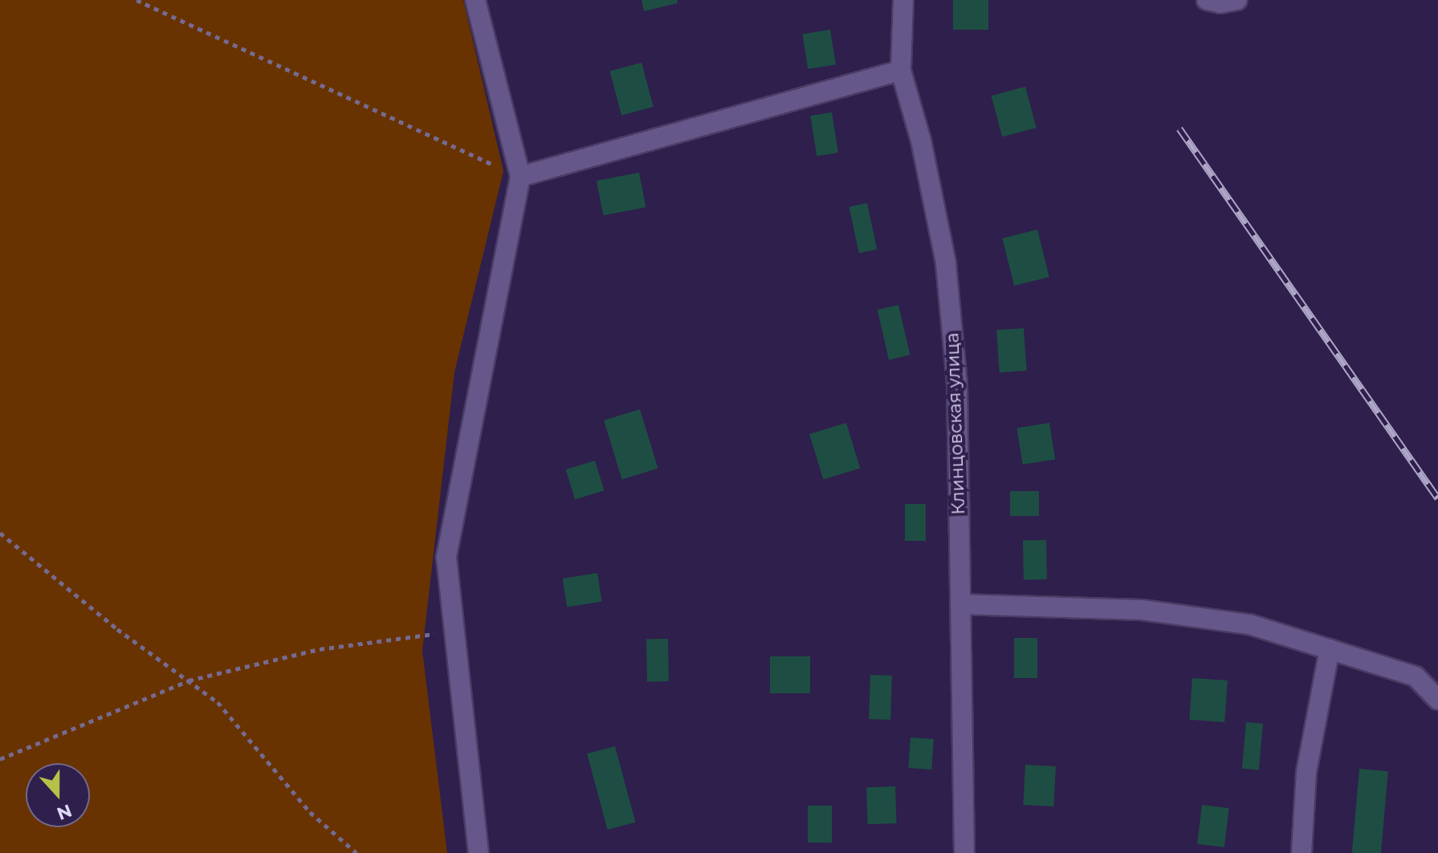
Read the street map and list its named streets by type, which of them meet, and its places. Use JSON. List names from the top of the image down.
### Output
{
  "streets": {
    "street": ["Клинцовская улица"]
  },
  "north": "bottom"
}
